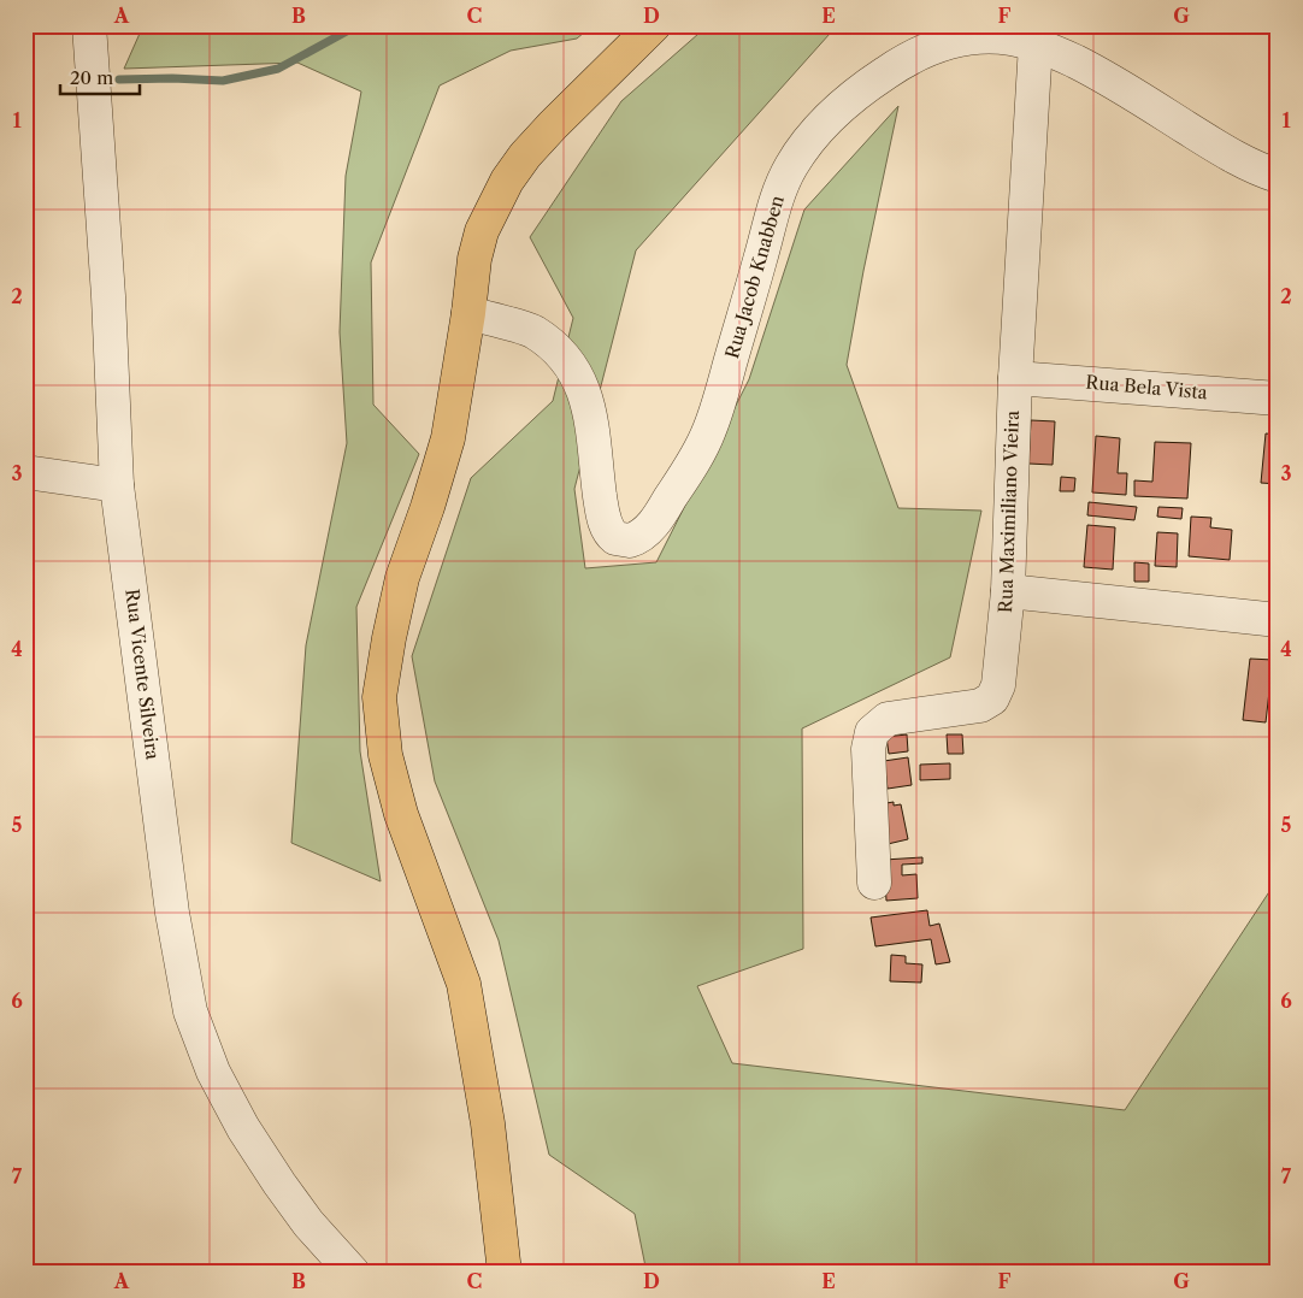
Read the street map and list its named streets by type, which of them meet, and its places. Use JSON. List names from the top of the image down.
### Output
{
  "streets": {
    "street": [
      "Rua Jacob Knabben",
      "Rua Bela Vista",
      "Rua Maximiliano Vieira",
      "Rua Vicente Silveira"
    ]
  },
  "crossings": [
    ["Rua Jacob Knabben", "Rua Maximiliano Vieira"],
    ["Rua Bela Vista", "Rua Maximiliano Vieira"]
  ],
  "scale_bar": "20 m",
  "grid": {
    "columns": [
      "A",
      "B",
      "C",
      "D",
      "E",
      "F",
      "G"
    ],
    "rows": [
      "1",
      "2",
      "3",
      "4",
      "5",
      "6",
      "7"
    ]
  }
}
